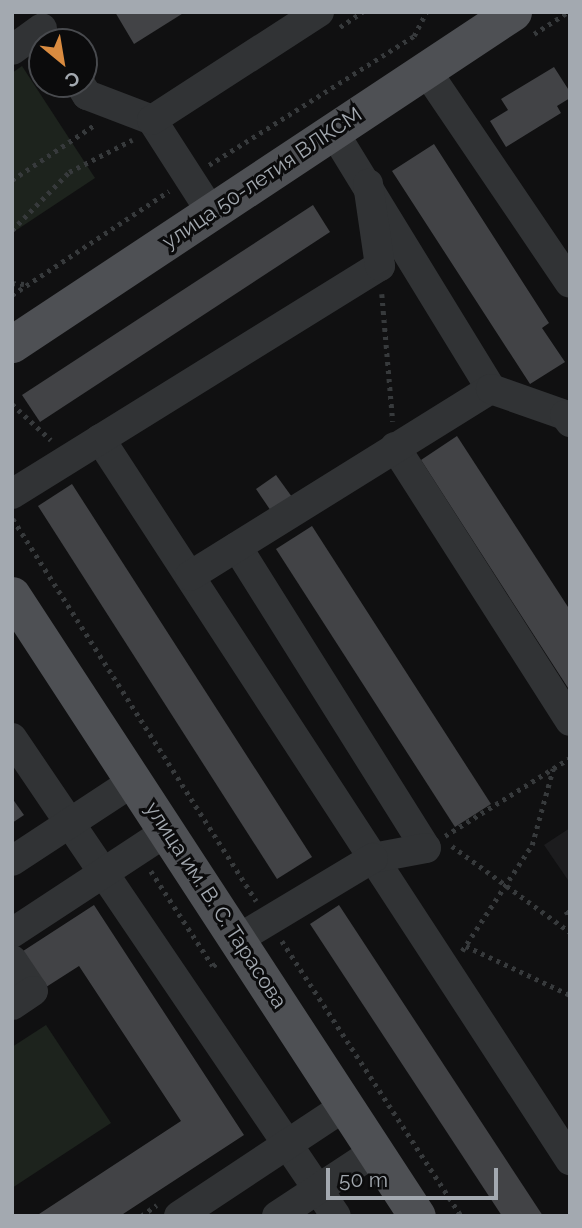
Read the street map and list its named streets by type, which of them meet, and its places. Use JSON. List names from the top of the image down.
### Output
{
  "streets": {
    "main road": ["улица 50-летия ВЛКСМ", "улица им. В. С. Тарасова"]
  },
  "scale_bar": "50 m",
  "north": "bottom right"
}
